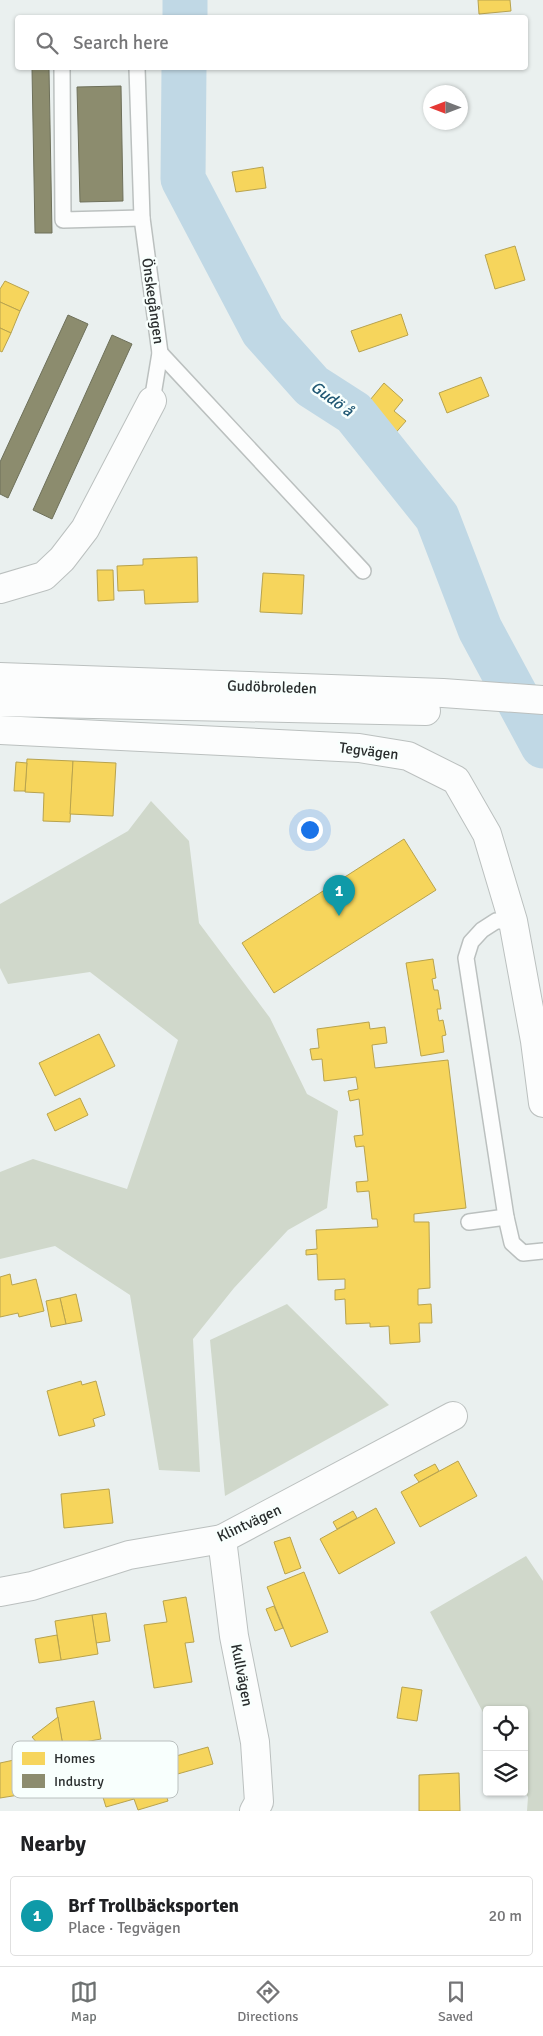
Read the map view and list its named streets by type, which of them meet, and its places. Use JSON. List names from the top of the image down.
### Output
{
  "streets": {
    "street": [
      "Önskegången",
      "Gudöbroleden",
      "Tegvägen",
      "Klintvägen",
      "Kullvägen"
    ]
  },
  "crossings": [
    ["Klintvägen", "Kullvägen"]
  ],
  "water": ["Gudö å"],
  "legend": ["Homes", "Industry"],
  "north": "left",
  "page": {
    "search": "Search here",
    "pins": "1",
    "heading": "Nearby",
    "list": [
      {
        "mark": "1",
        "name": "Brf Trollbäcksporten",
        "note": "Place · Tegvägen",
        "value": "20 m"
      }
    ],
    "nav": ["Map", "Directions", "Saved"]
  }
}
